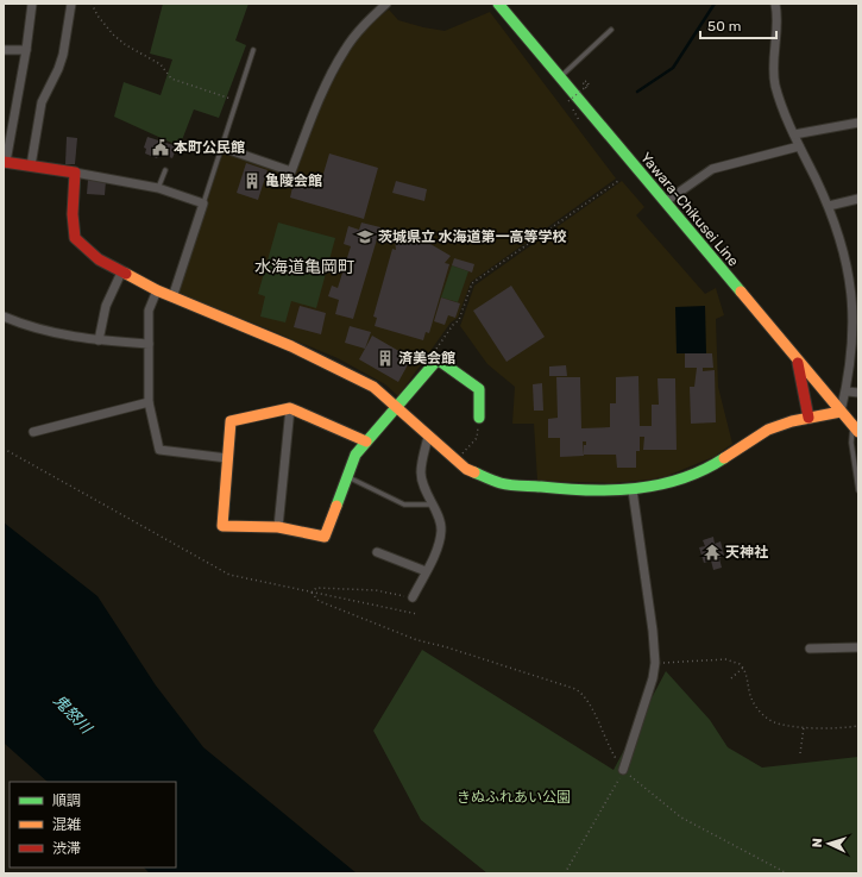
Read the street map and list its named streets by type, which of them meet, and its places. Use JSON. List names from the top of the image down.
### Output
{
  "streets": {
    "street": ["Yawara-Chikusei Line"]
  },
  "districts": ["水海道亀岡町"],
  "water": ["鬼怒川"],
  "parks": ["きぬふれあい公園"],
  "places": {
    "public building": ["本町公民館"],
    "building": ["亀陵会館", "済美会館"],
    "school or university": ["茨城県立 水海道第一高等学校"],
    "temple": ["天神社"]
  },
  "legend": ["順調", "混雑", "渋滞"],
  "scale_bar": "50 m",
  "north": "left"
}
